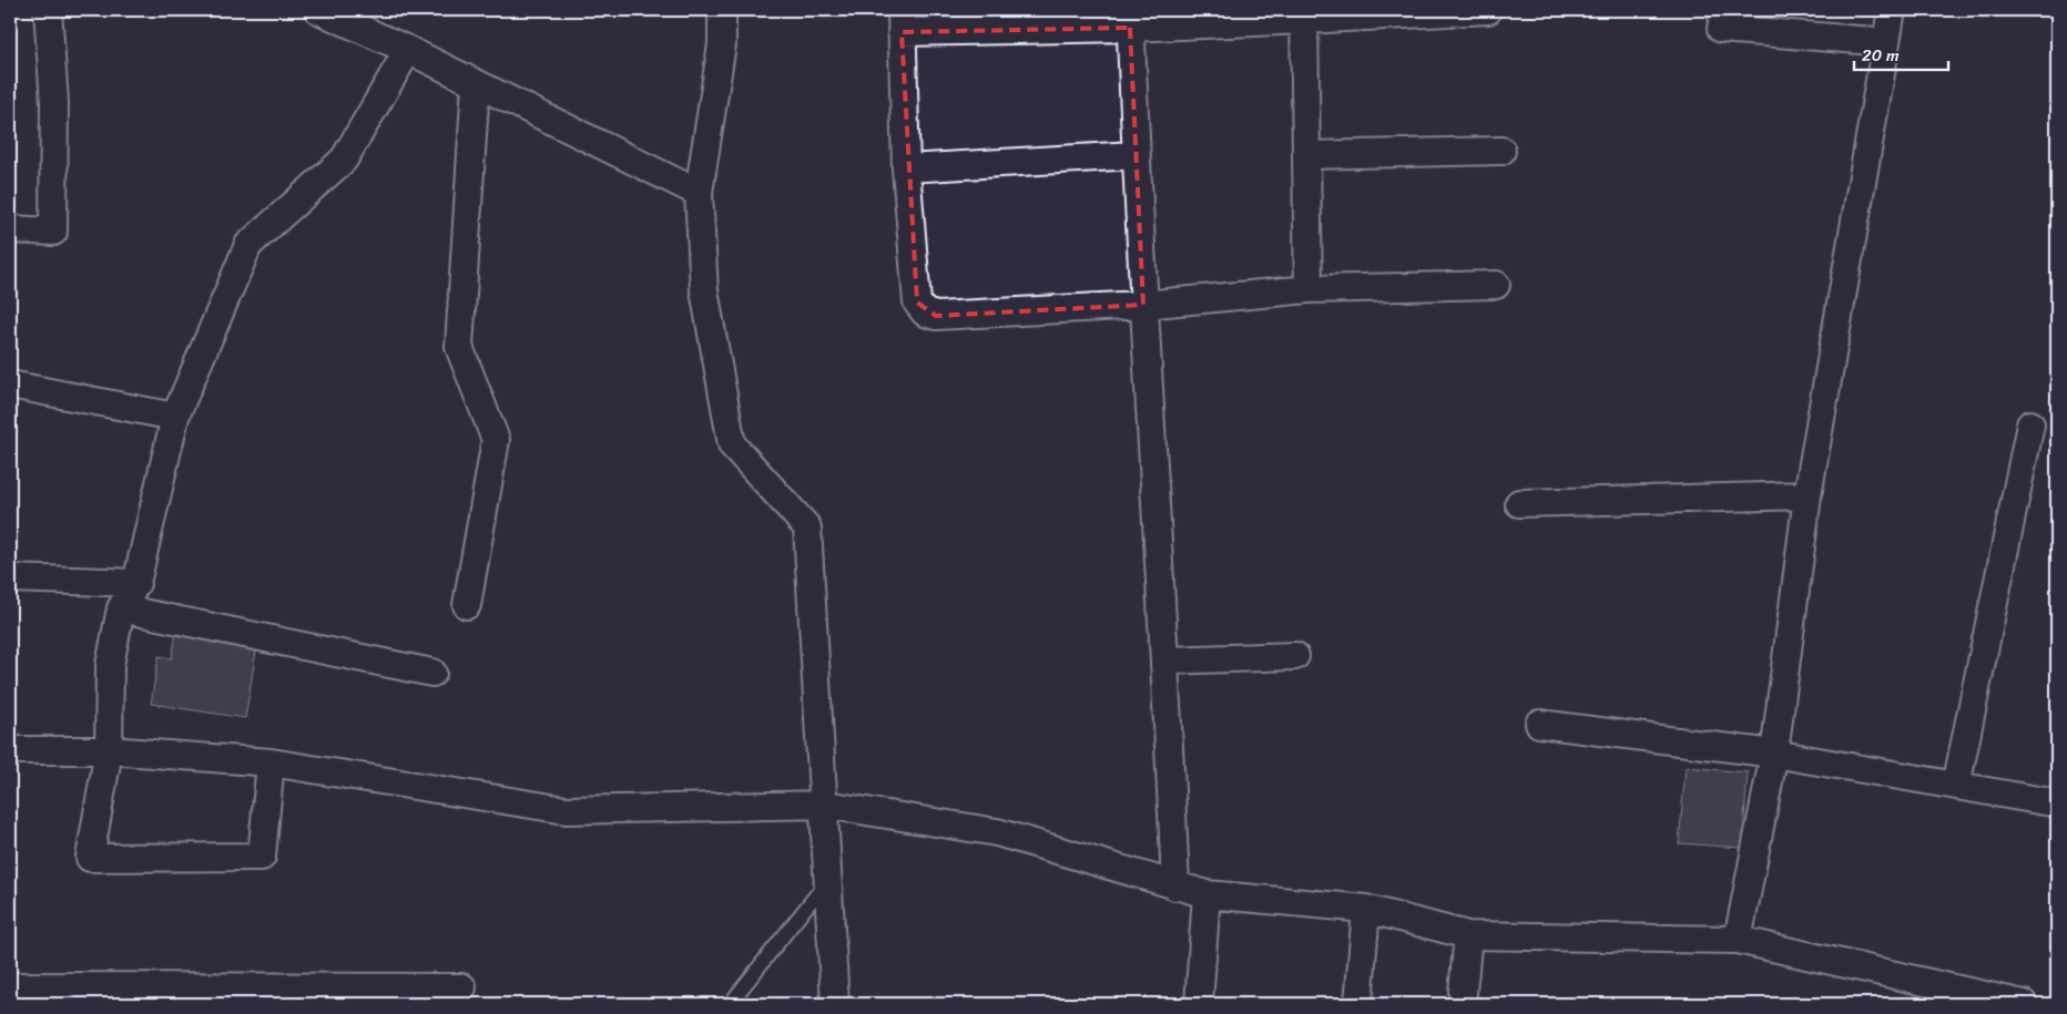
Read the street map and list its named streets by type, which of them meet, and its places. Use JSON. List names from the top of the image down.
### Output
{
  "scale_bar": "20 m"
}
